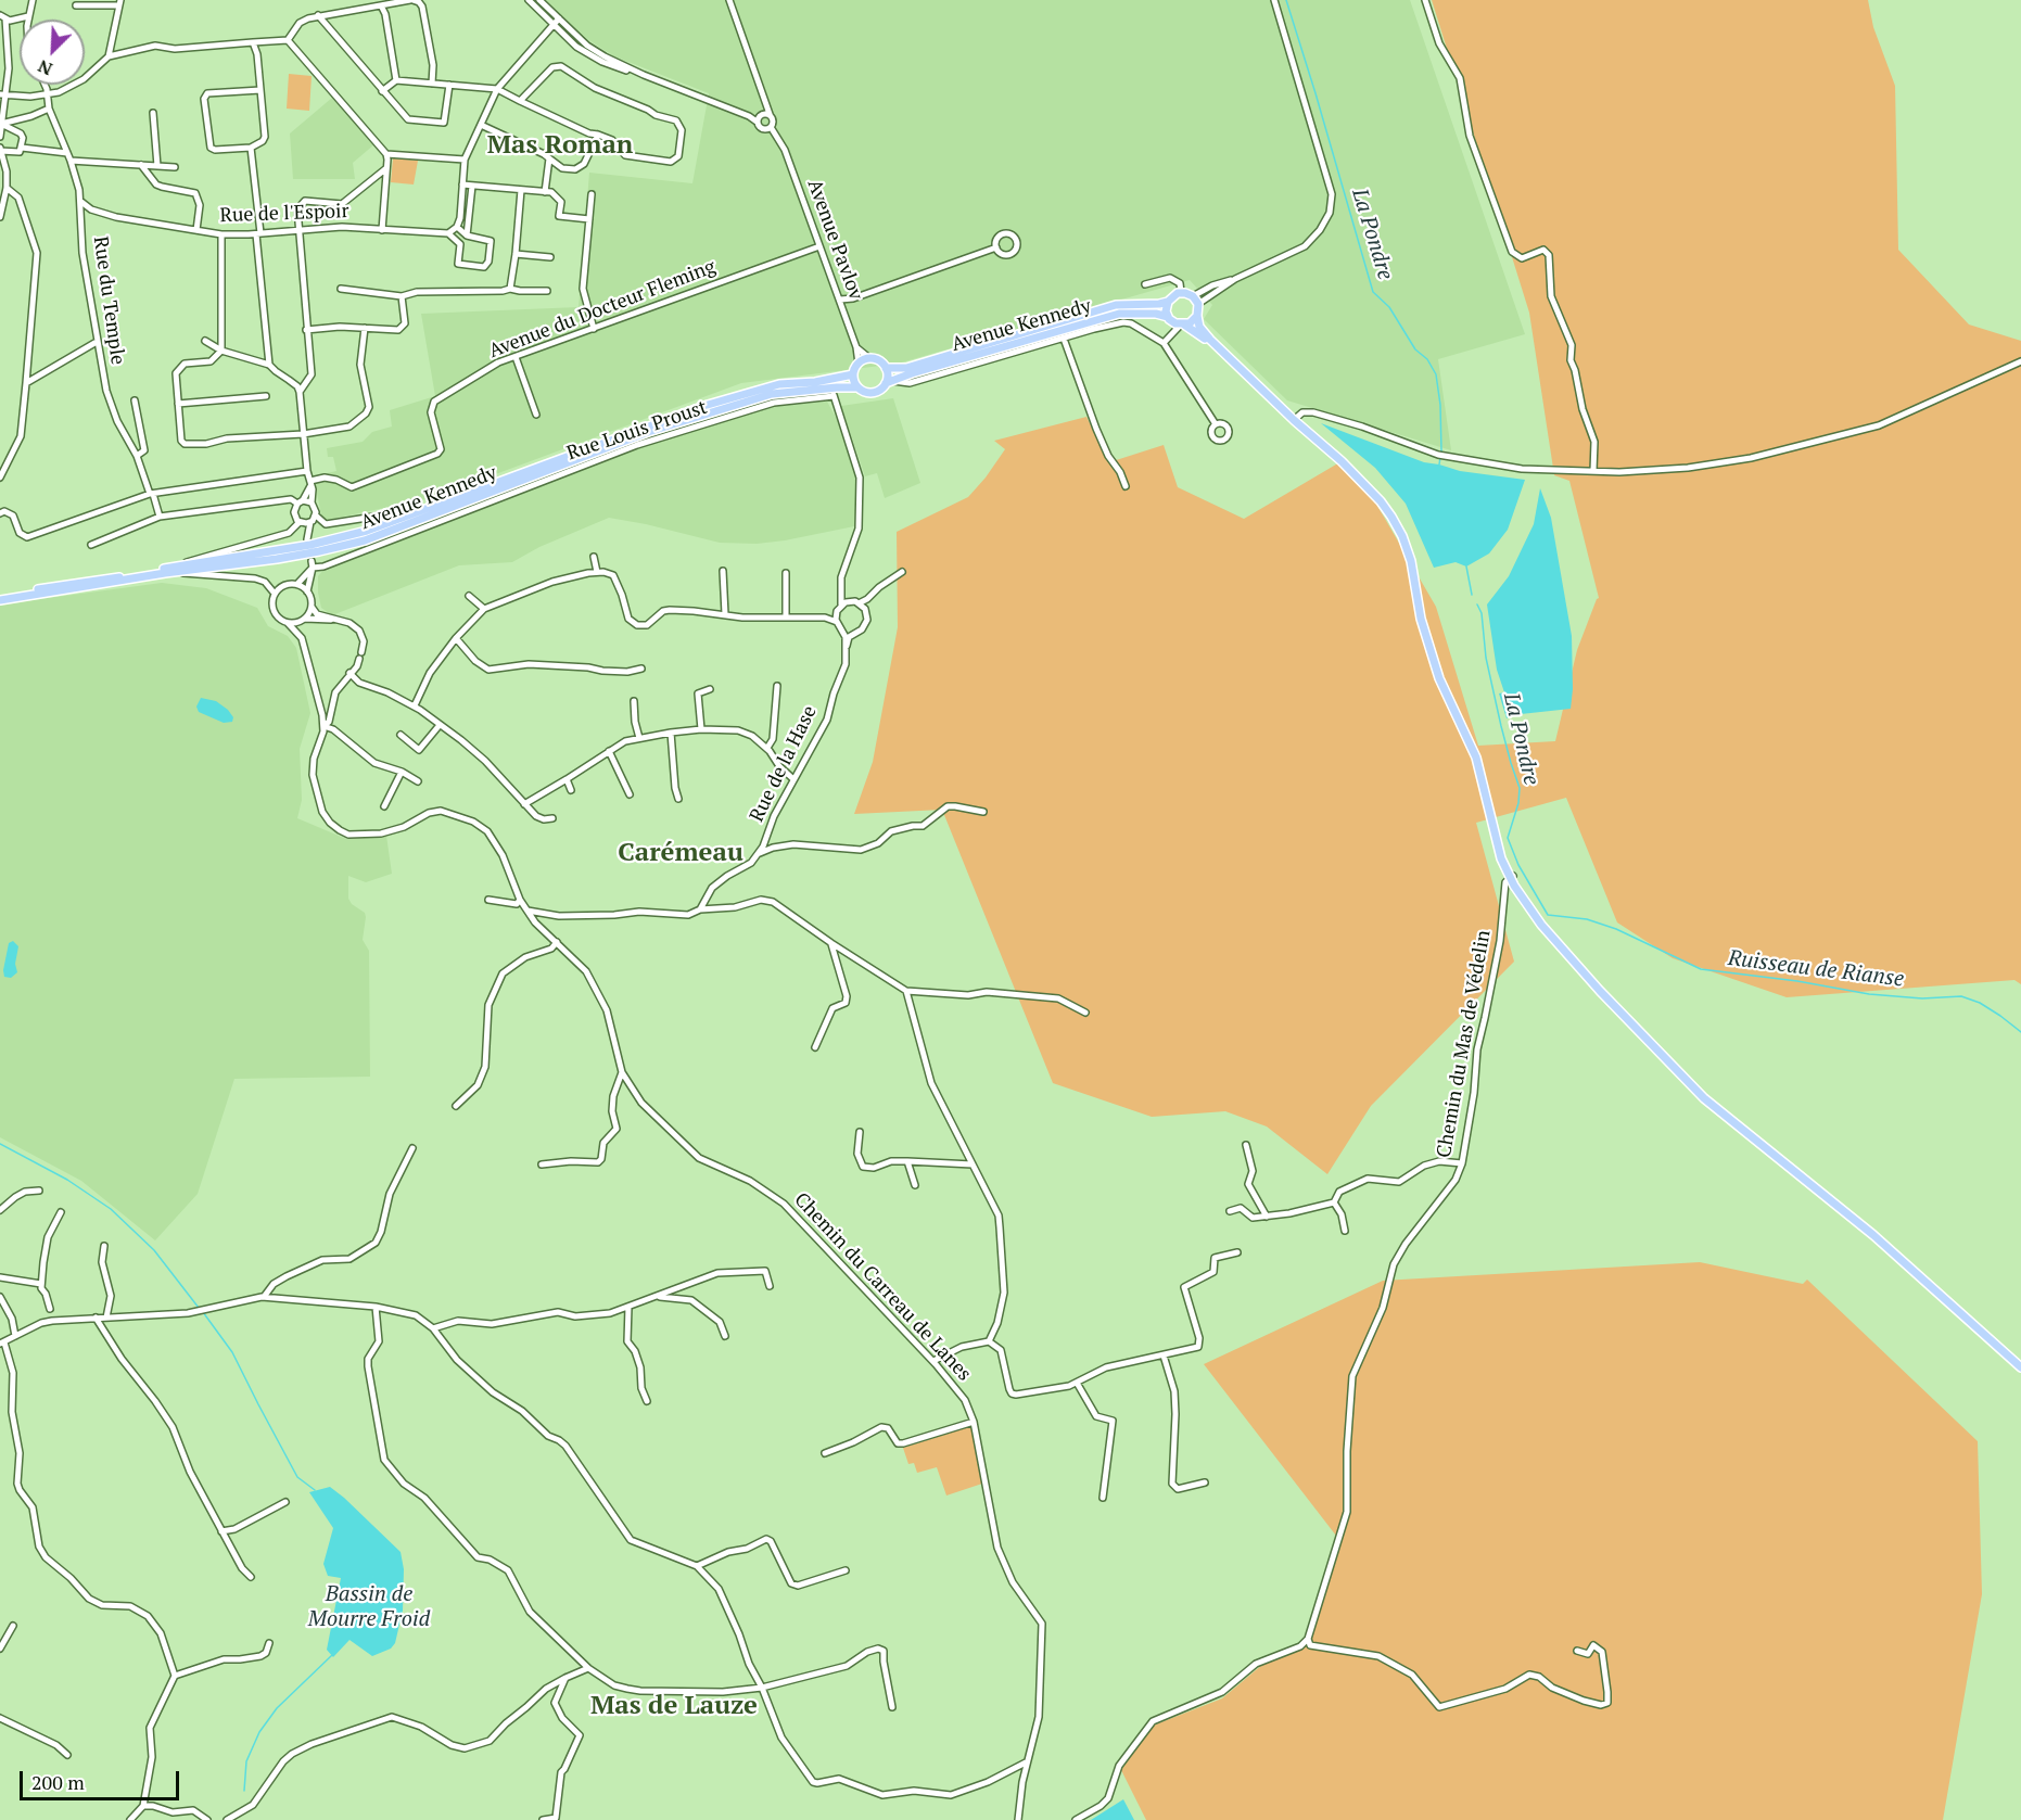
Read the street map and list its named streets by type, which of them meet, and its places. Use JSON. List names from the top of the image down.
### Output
{
  "streets": {
    "main road": ["Avenue Kennedy"],
    "street": [
      "Rue de l'Espoir",
      "Avenue Pavlov",
      "Rue du Temple",
      "Avenue du Docteur Fleming",
      "Rue Louis Proust",
      "Rue de la Hase",
      "Chemin du Mas de Védelin",
      "Chemin du Carreau de Lanes"
    ]
  },
  "crossings": [
    ["Rue de l'Espoir", "Rue du Temple"],
    ["Avenue Pavlov", "Avenue du Docteur Fleming"],
    ["Avenue Pavlov", "Avenue Kennedy"]
  ],
  "districts": ["Mas Roman", "Carémeau", "Mas de Lauze"],
  "water": ["La Pondre", "Ruisseau de Rianse", "Bassin de Mourre Froid"],
  "scale_bar": "200 m",
  "north": "bottom left"
}
